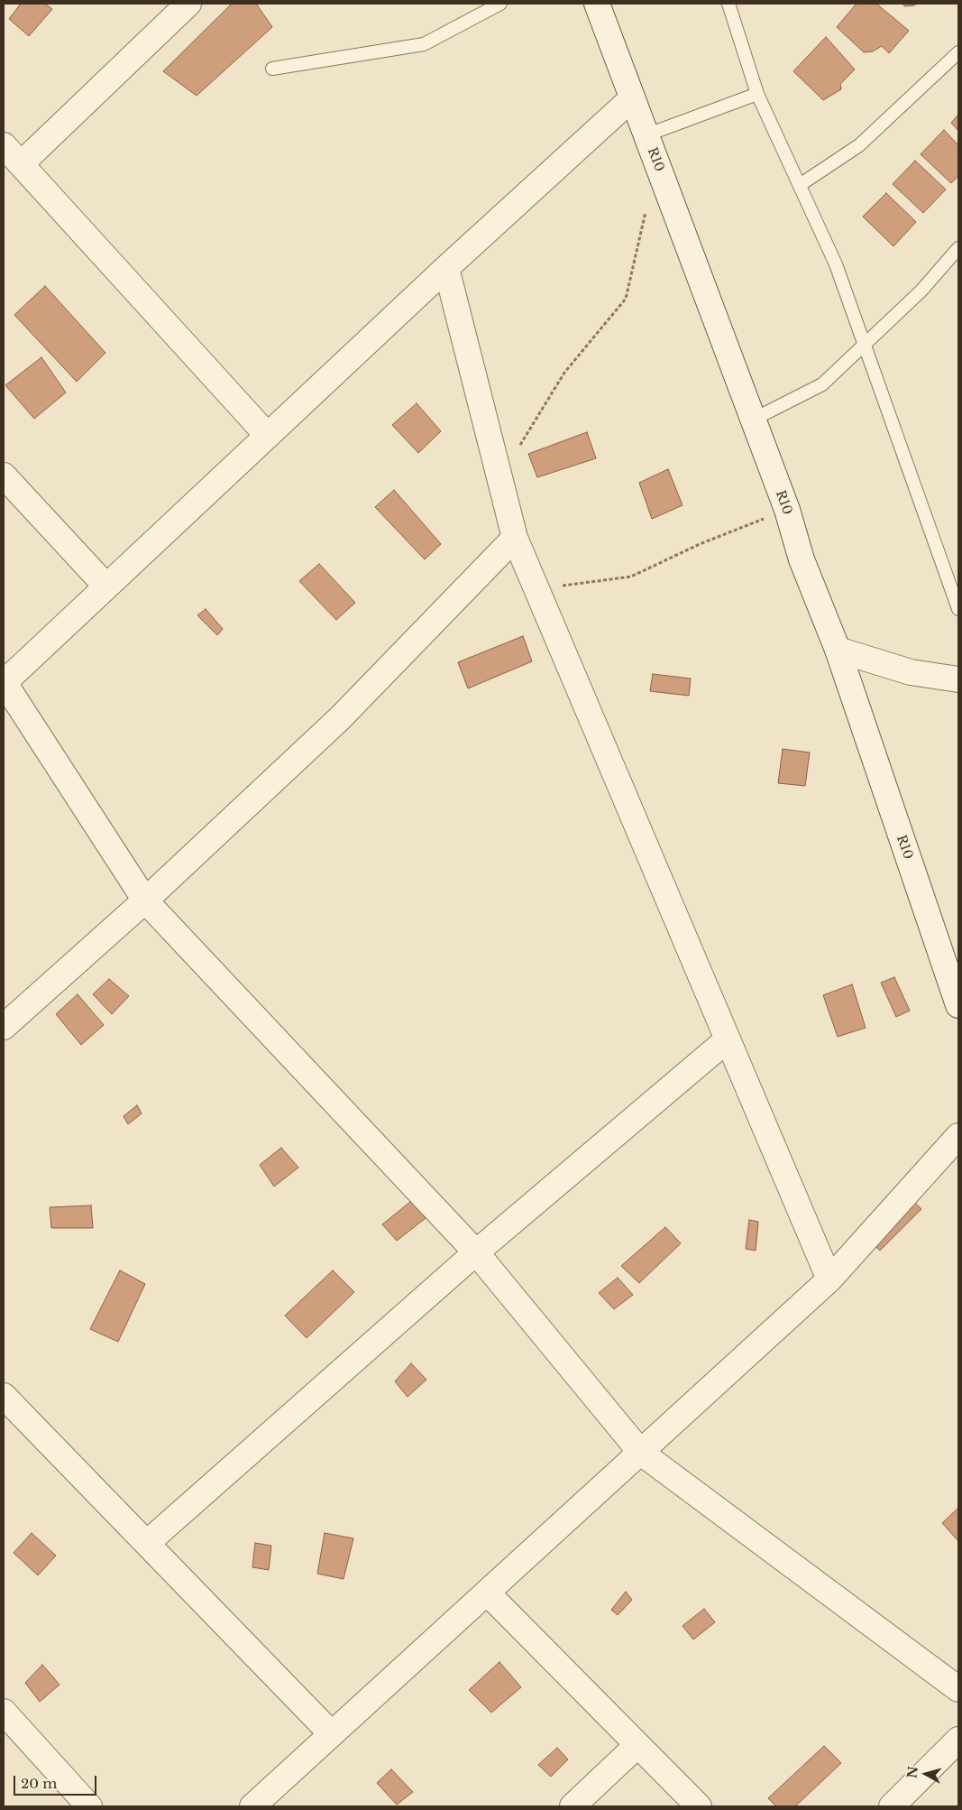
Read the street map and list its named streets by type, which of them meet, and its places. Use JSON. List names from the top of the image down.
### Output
{
  "streets": {
    "street": ["R10"]
  },
  "scale_bar": "20 m",
  "north": "left"
}
